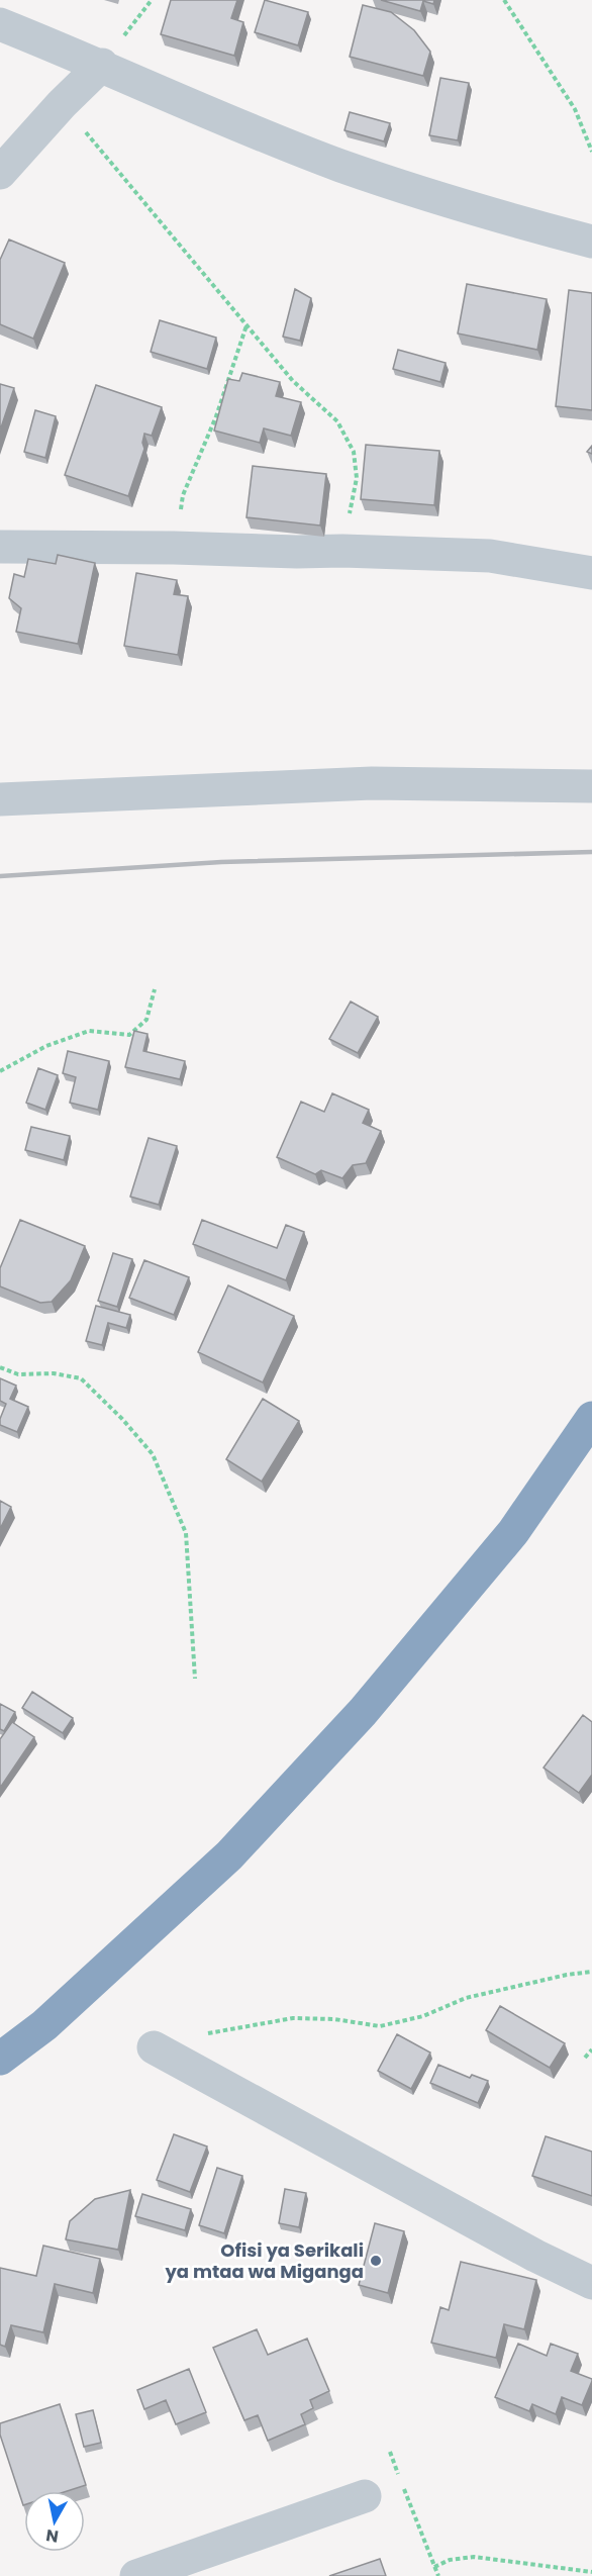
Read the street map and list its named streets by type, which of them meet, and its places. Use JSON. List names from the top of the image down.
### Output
{
  "places": ["Ofisi ya Serikali ya mtaa wa Miganga"],
  "north": "bottom"
}
